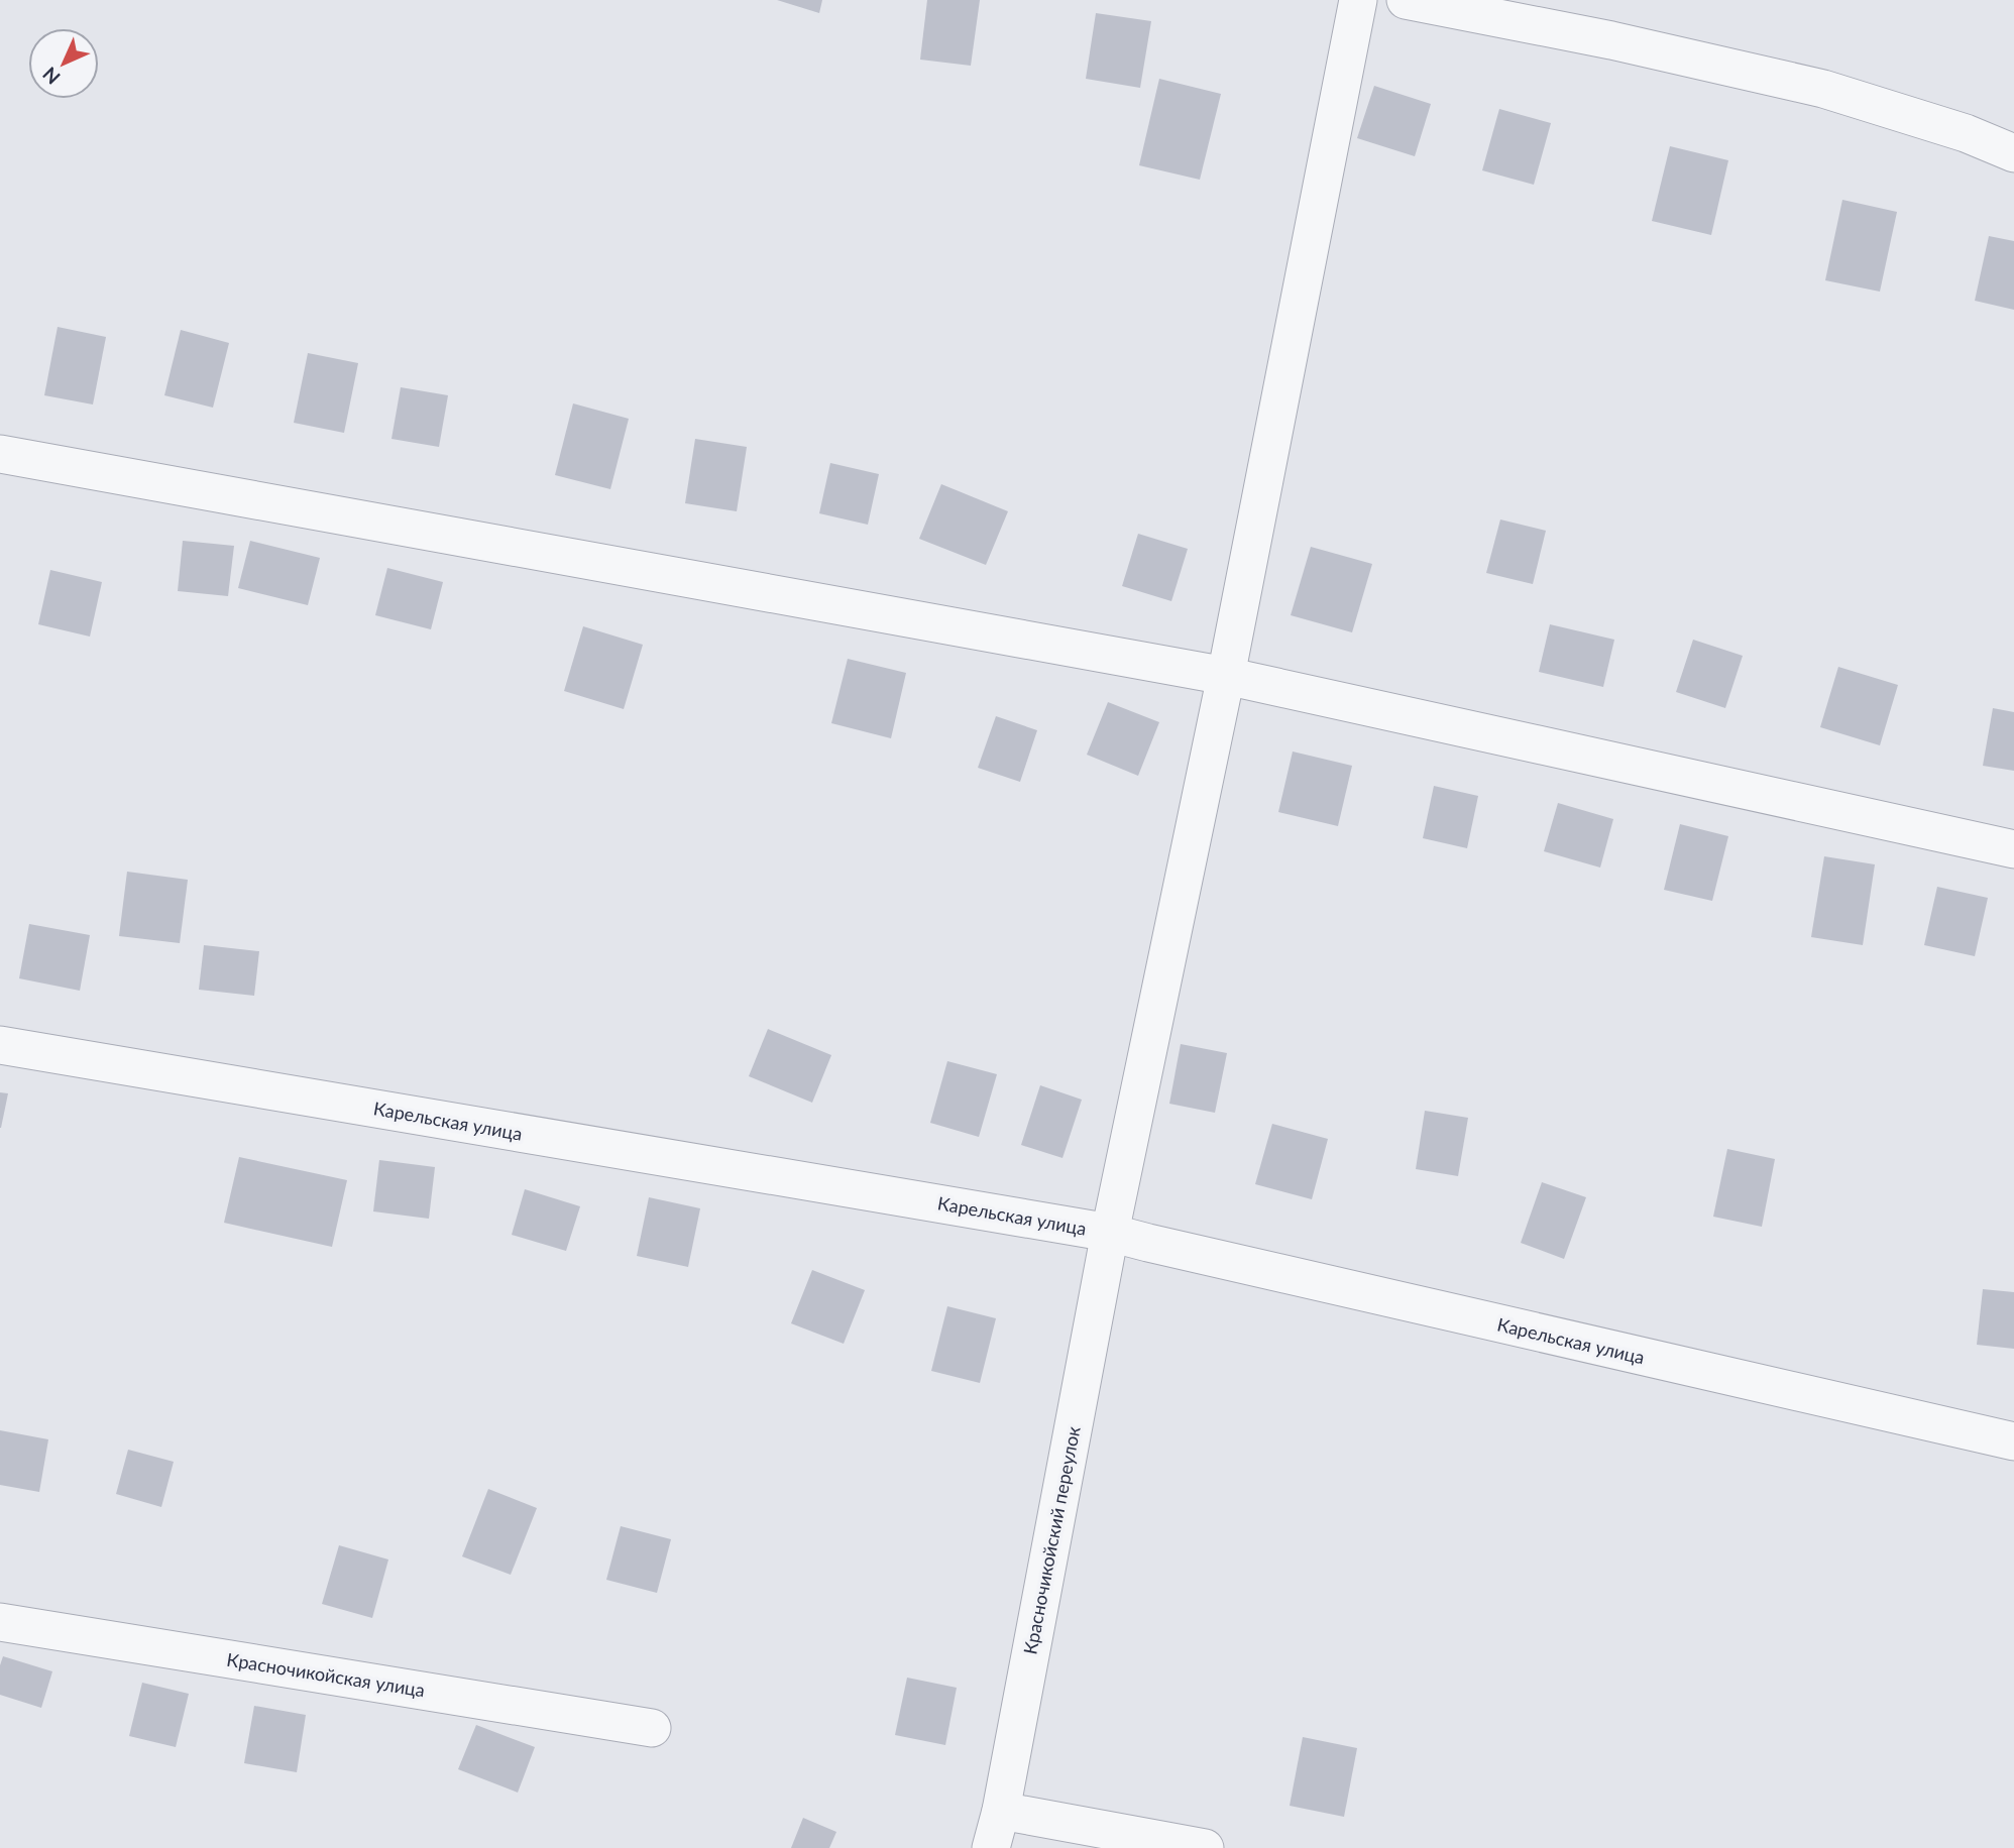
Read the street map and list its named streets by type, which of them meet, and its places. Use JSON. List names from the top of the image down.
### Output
{
  "streets": {
    "street": ["Карельская улица", "Красночикойский переулок", "Красночикойская улица"]
  },
  "crossings": [
    ["Карельская улица", "Красночикойский переулок"]
  ],
  "north": "bottom left"
}
